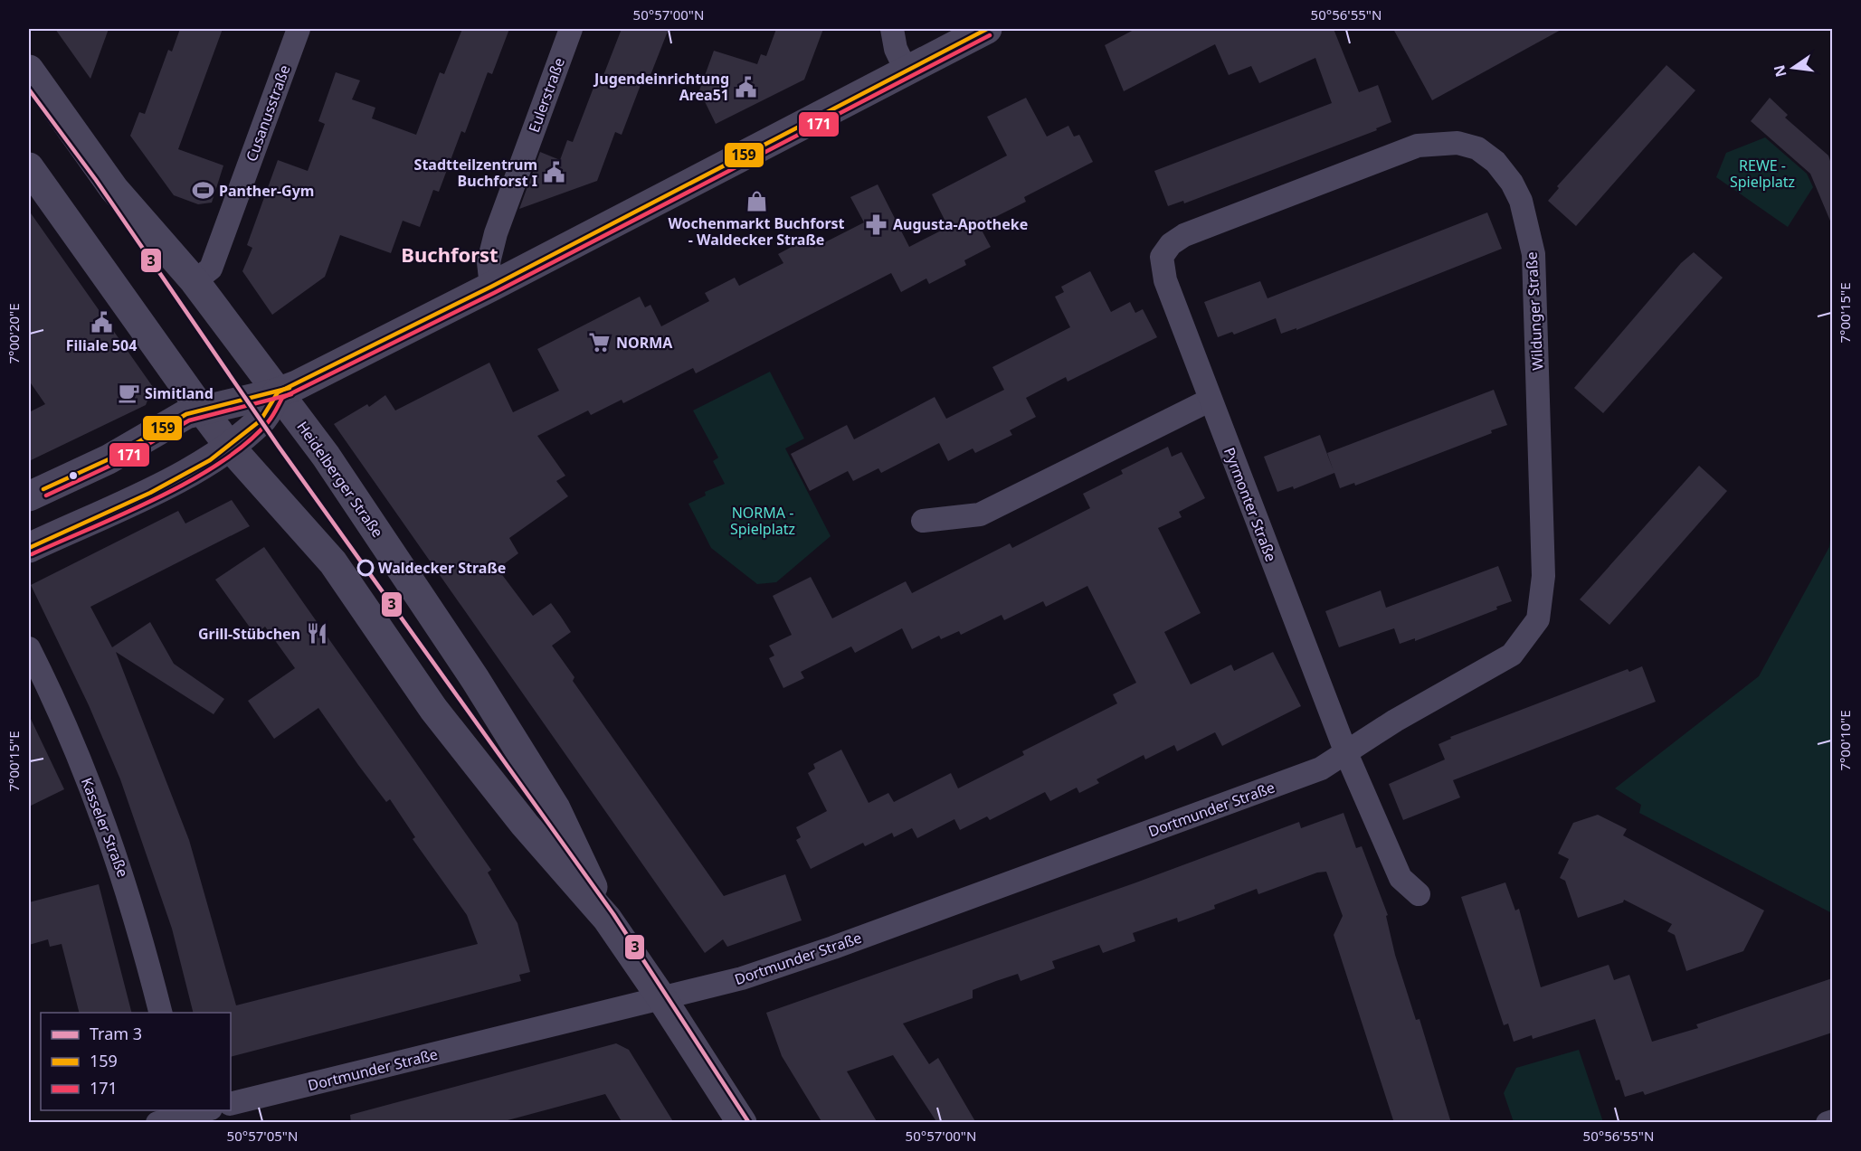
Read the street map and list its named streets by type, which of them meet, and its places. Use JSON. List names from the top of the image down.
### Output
{
  "streets": {
    "street": [
      "Eulerstraße",
      "Cusanusstraße",
      "Wildunger Straße",
      "Heidelberger Straße",
      "Pyrmonter Straße",
      "Dortmunder Straße",
      "Kasseler Straße"
    ]
  },
  "crossings": [
    ["Cusanusstraße", "Heidelberger Straße"],
    ["Wildunger Straße", "Pyrmonter Straße"],
    ["Wildunger Straße", "Dortmunder Straße"],
    ["Heidelberger Straße", "Dortmunder Straße"],
    ["Pyrmonter Straße", "Dortmunder Straße"]
  ],
  "districts": ["Buchforst"],
  "parks": ["REWE - Spielplatz", "NORMA - Spielplatz"],
  "places": {
    "public building": ["Jugendeinrichtung Area51", "Stadtteilzentrum Buchforst I", "Filiale 504"],
    "sports": ["Panther-Gym"],
    "shop": ["Wochenmarkt Buchforst - Waldecker Straße"],
    "pharmacy": ["Augusta-Apotheke"],
    "supermarket": ["NORMA"],
    "cafe": ["Simitland"],
    "other": ["Waldecker Straße"],
    "restaurant": ["Grill-Stübchen"]
  },
  "lines": ["transit line 159", "transit line 171", "tram line 3"],
  "legend": ["Tram 3", "159", "171"],
  "north": "left",
  "coordinates": [
    "50°57'00\"N",
    "50°56'55\"N",
    "7°00'15\"E",
    "7°00'20\"E",
    "7°00'10\"E",
    "50°57'05\"N"
  ]
}
